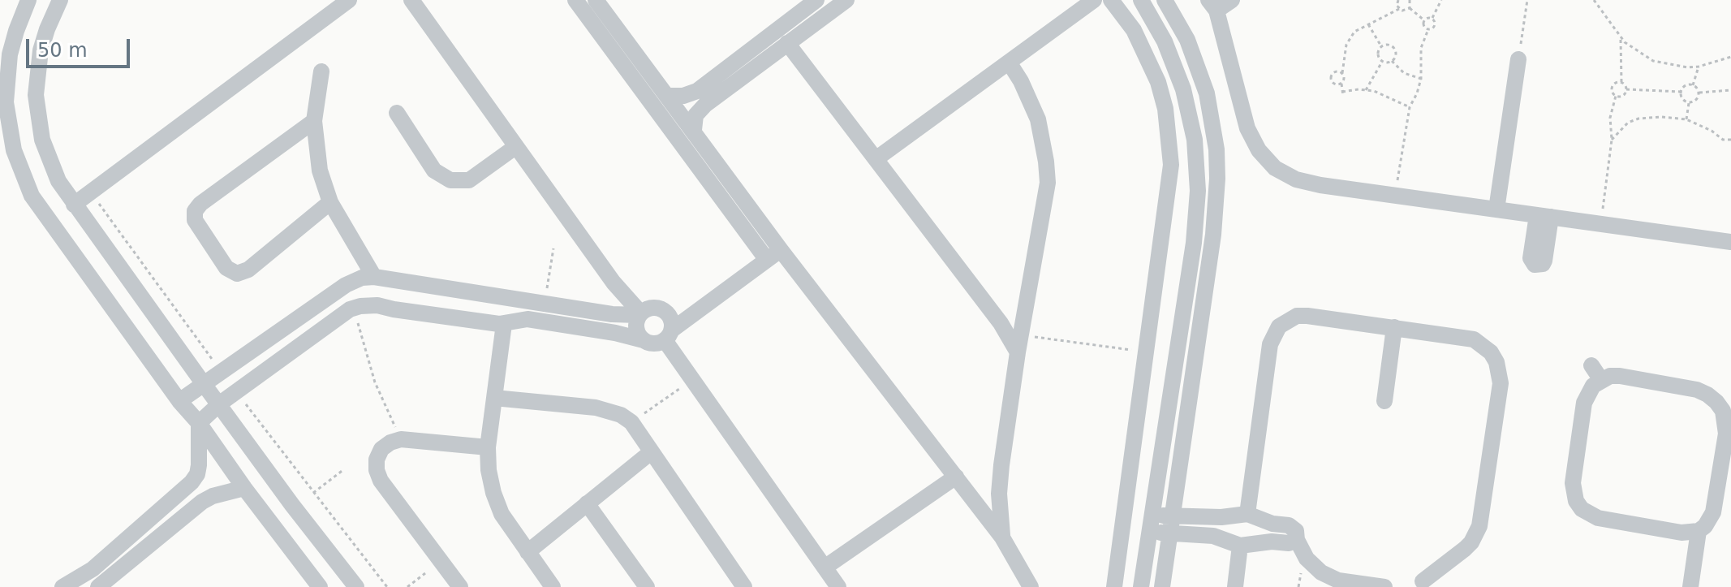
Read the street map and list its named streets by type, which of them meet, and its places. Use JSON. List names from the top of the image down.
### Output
{
  "scale_bar": "50 m"
}
